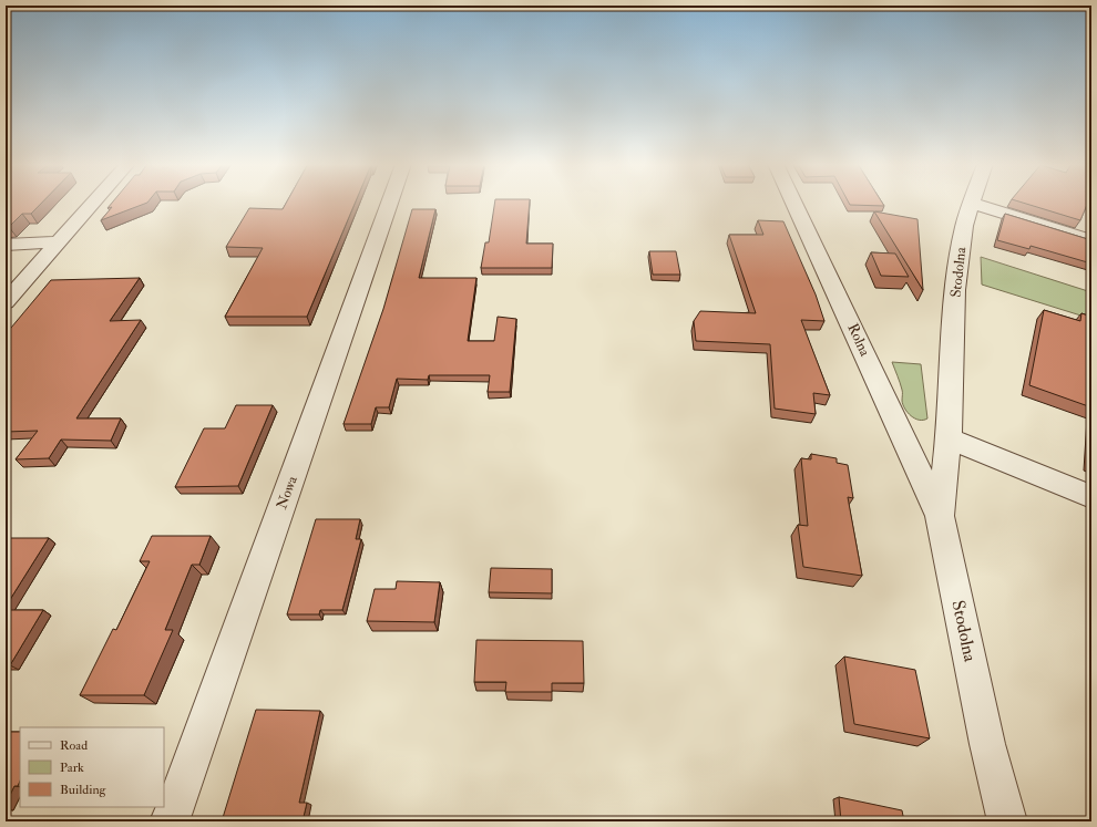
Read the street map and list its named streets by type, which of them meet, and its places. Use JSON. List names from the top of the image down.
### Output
{
  "streets": {
    "street": ["Stodolna", "Rolna", "Nowa"]
  },
  "crossings": [
    ["Stodolna", "Rolna"]
  ],
  "legend": ["Road", "Park", "Building"]
}
